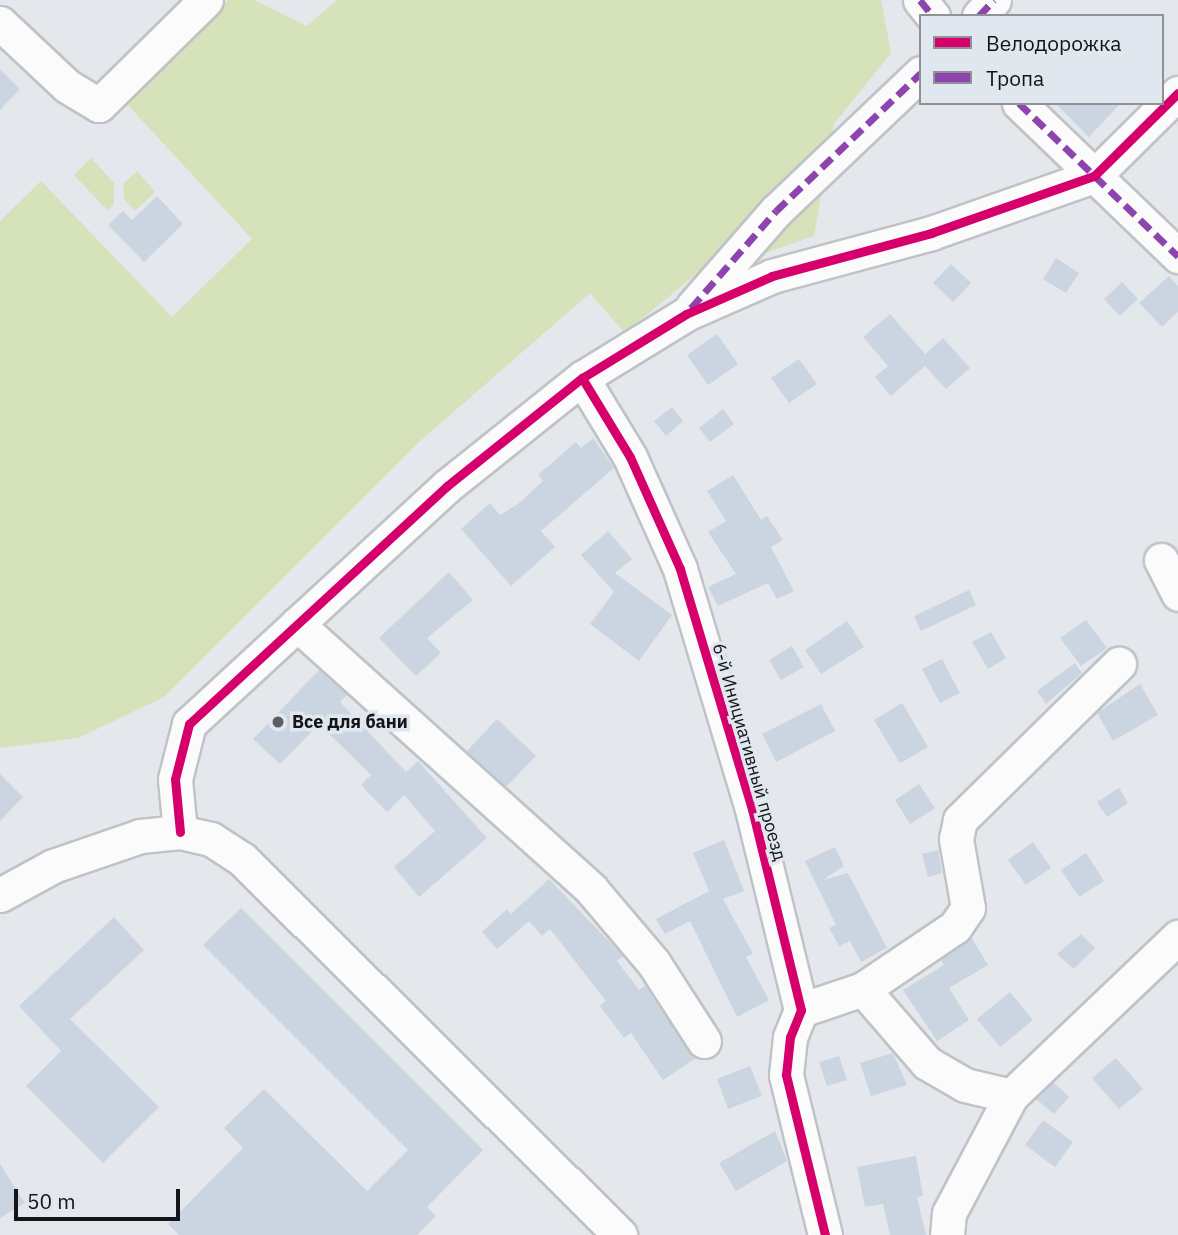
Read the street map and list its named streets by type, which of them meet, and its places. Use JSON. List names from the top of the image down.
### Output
{
  "streets": {
    "street": ["6-й Инициативный проезд"]
  },
  "places": ["Все для бани"],
  "legend": ["Велодорожка", "Тропа"],
  "scale_bar": "50 m"
}
